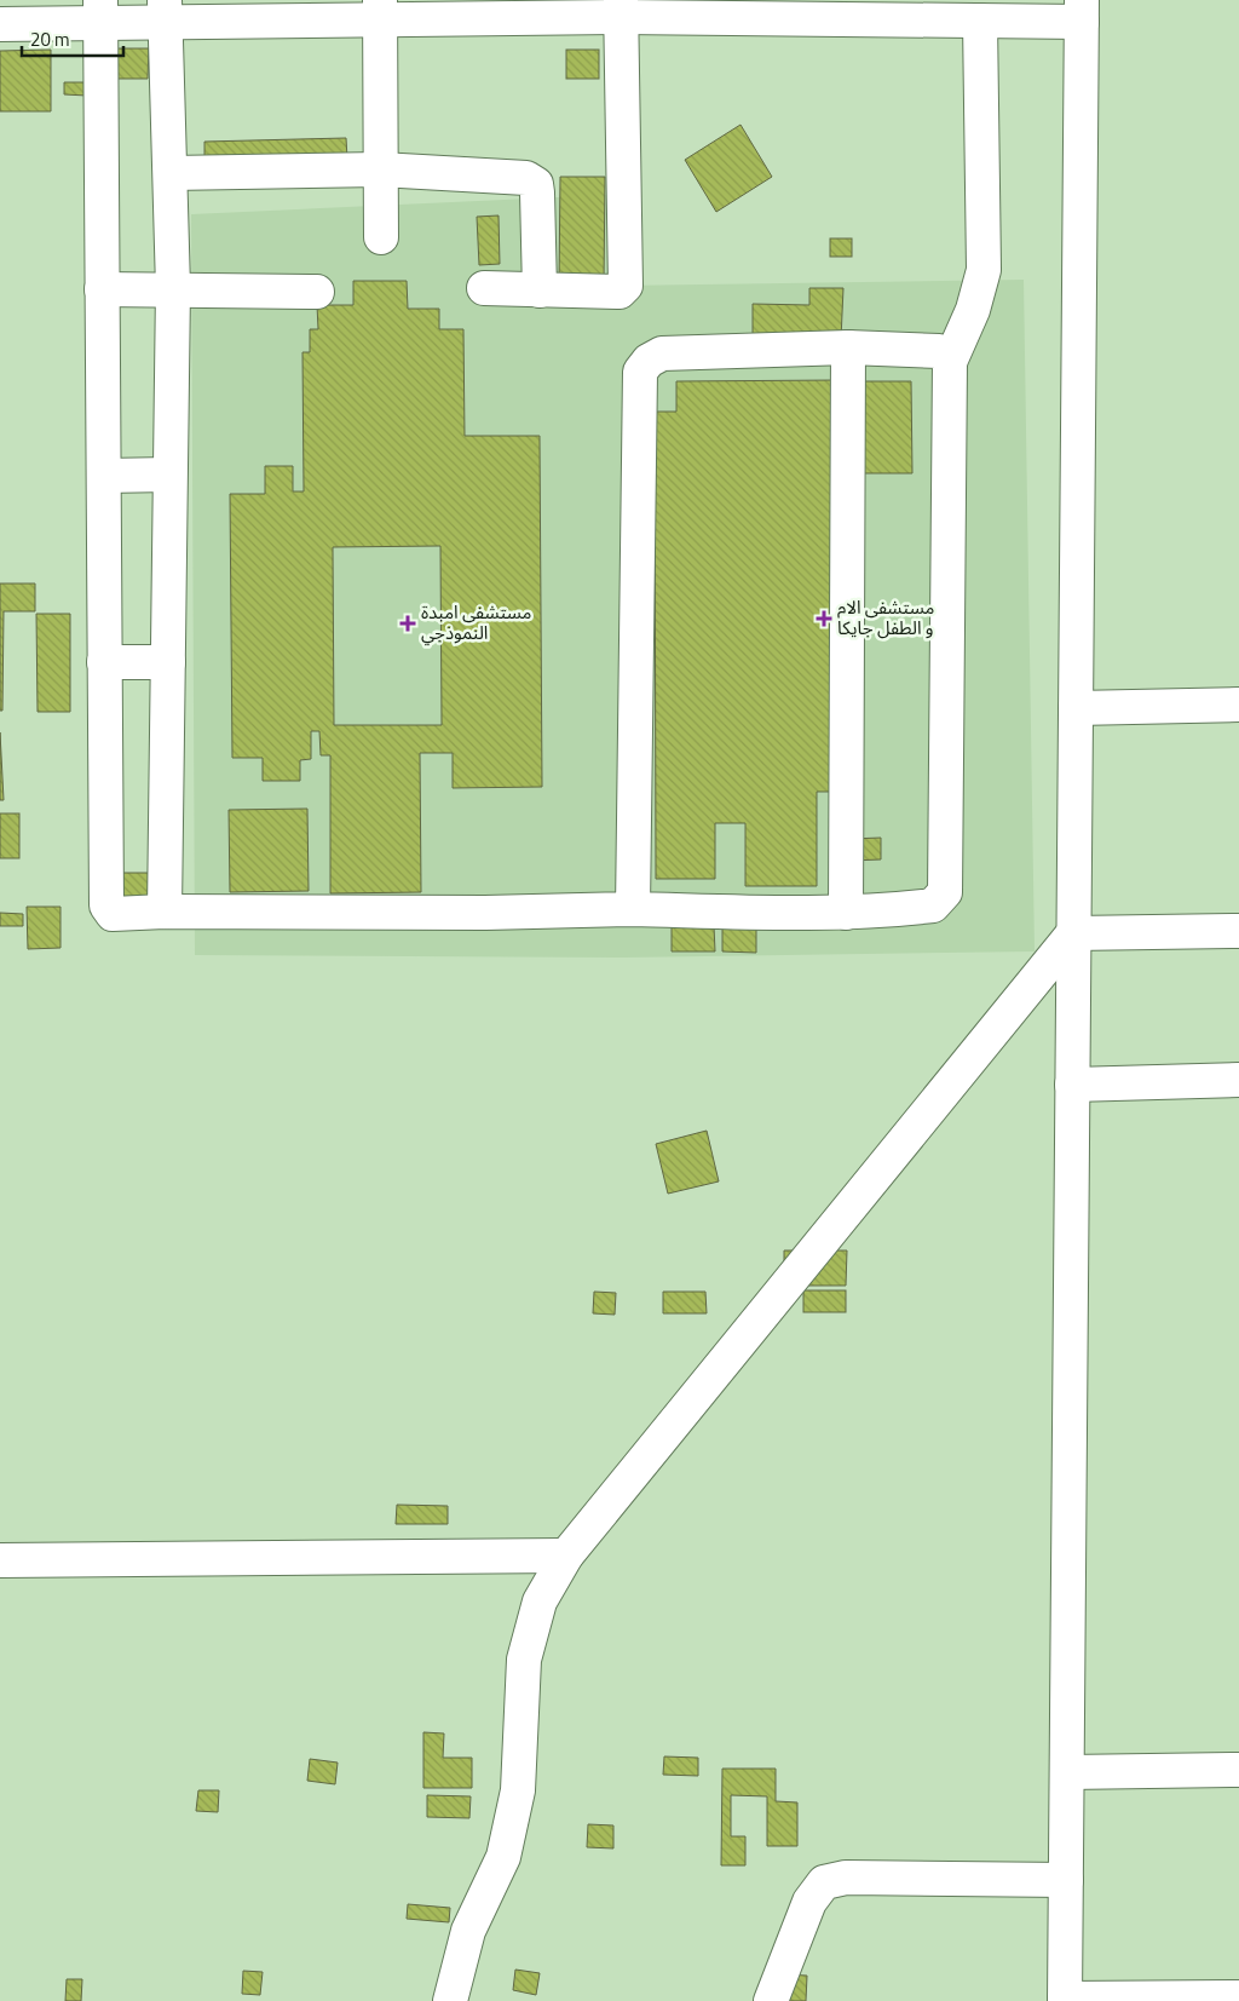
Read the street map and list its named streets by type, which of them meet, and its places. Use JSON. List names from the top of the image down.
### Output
{
  "places": {
    "health": ["مستشفى الام و الطفل جايكا", "مستشفى امبدة النموذجي"]
  },
  "scale_bar": "20 m"
}
